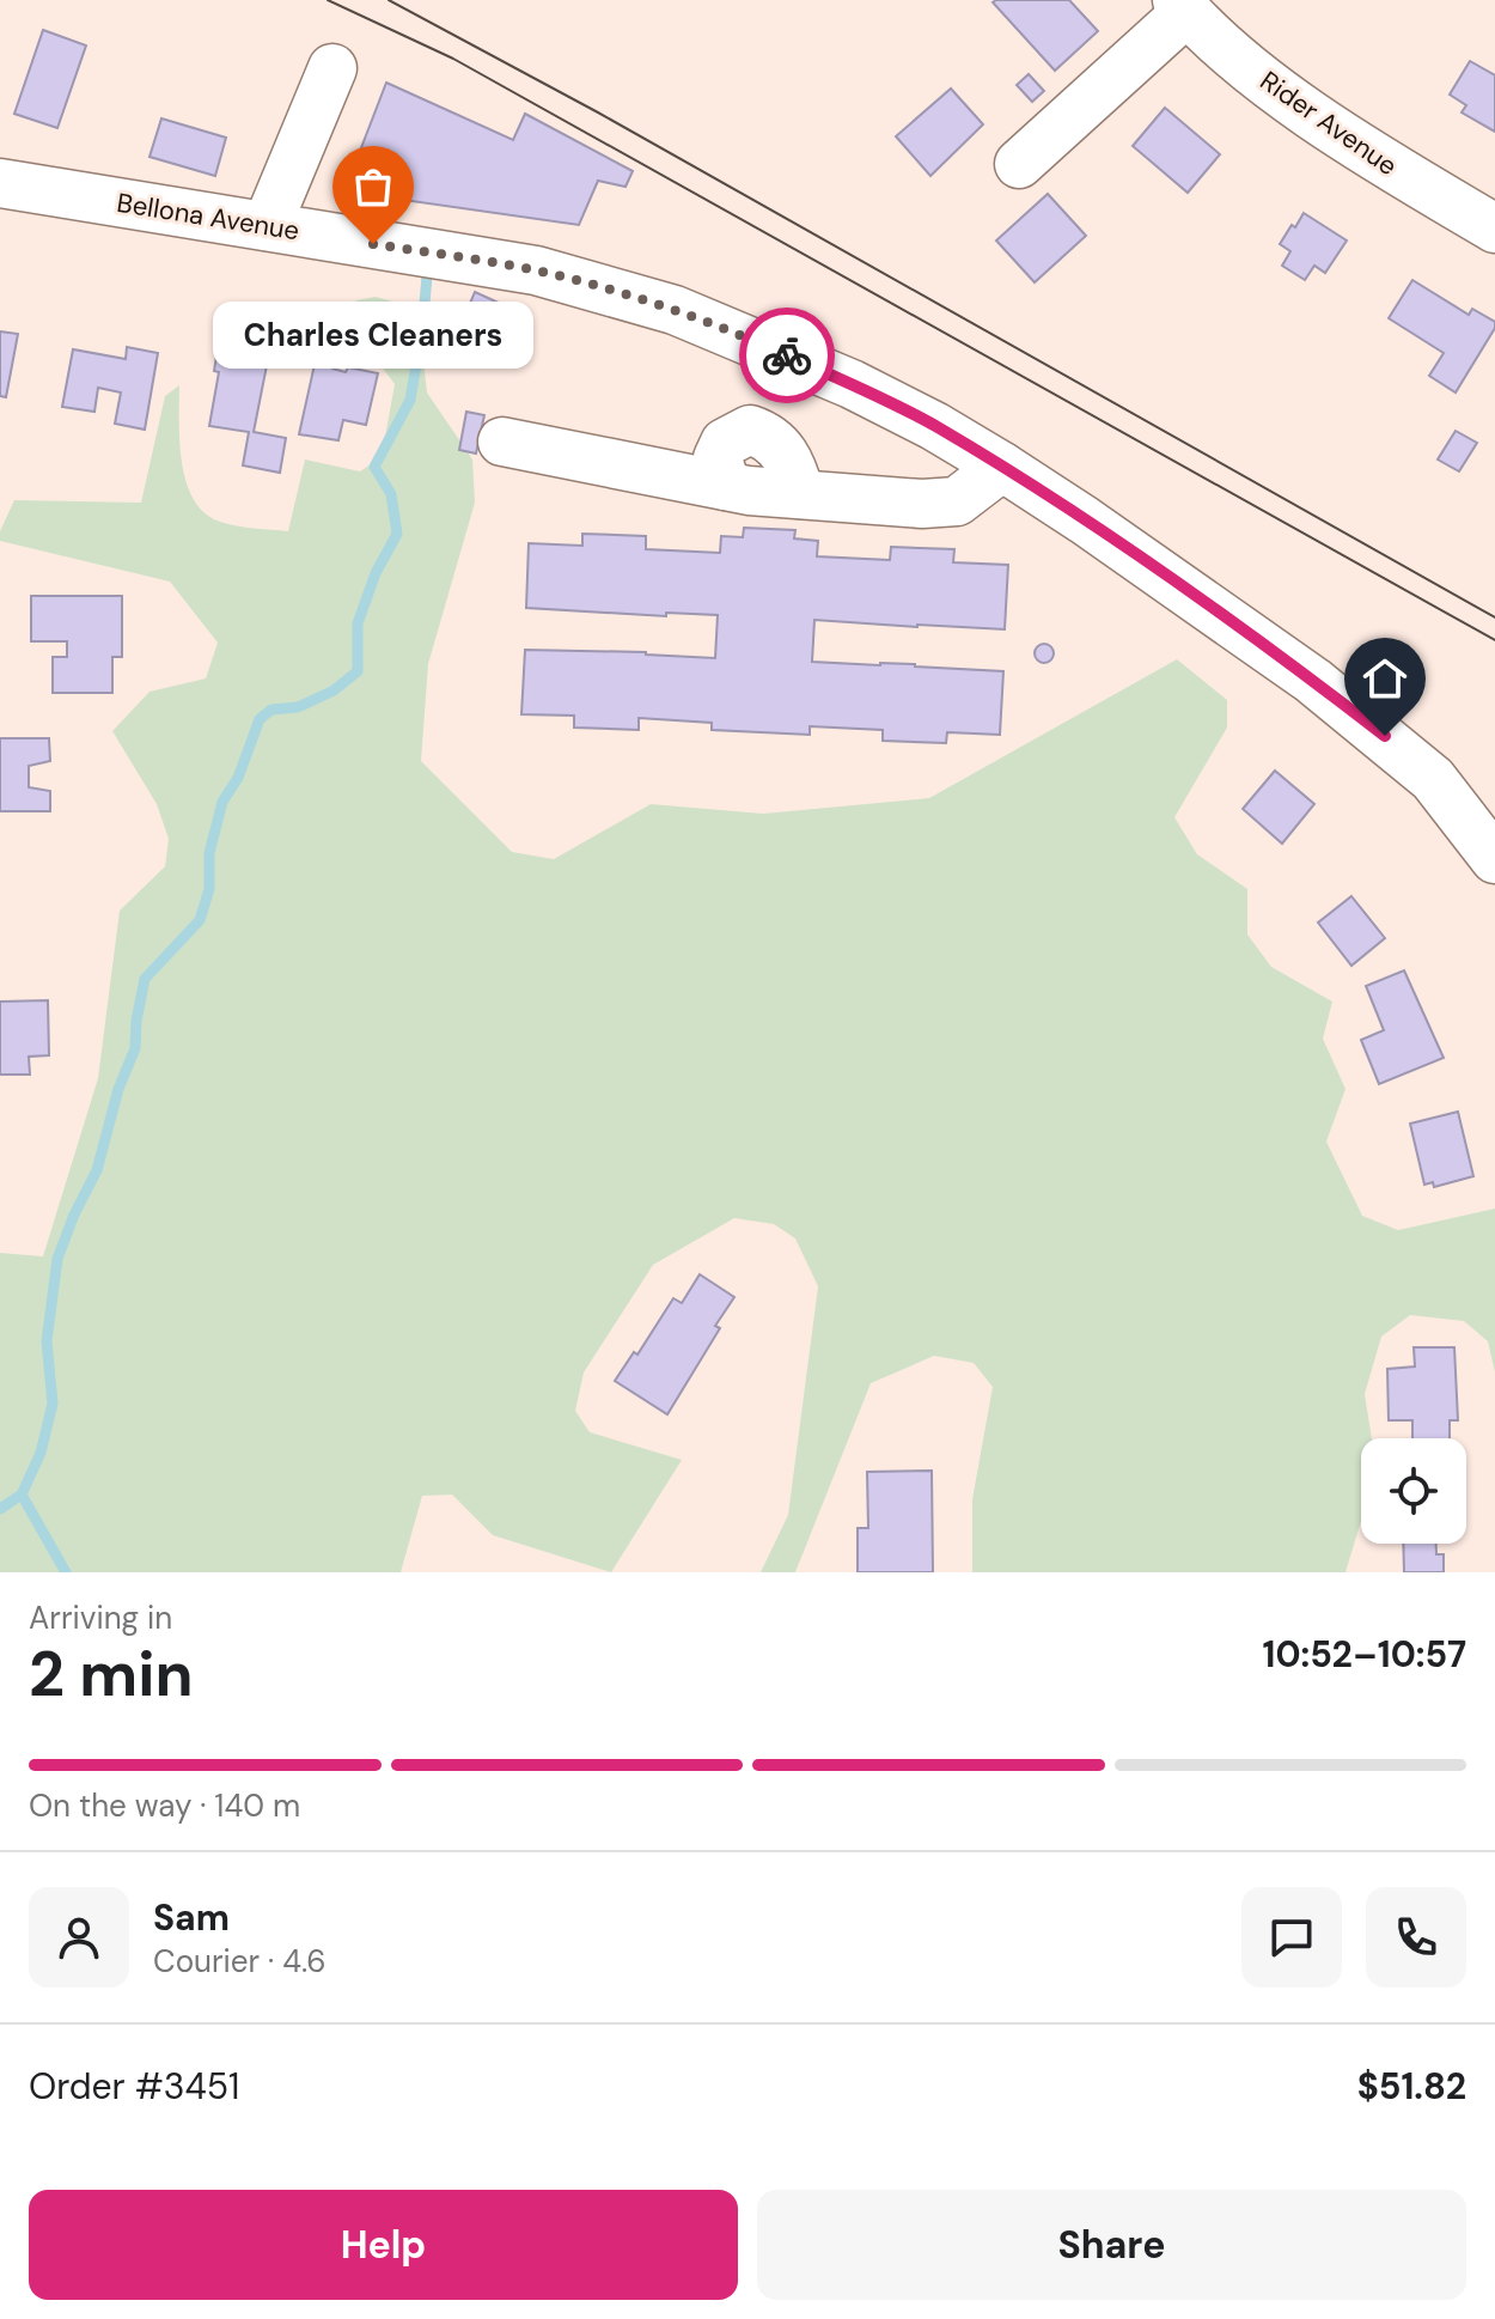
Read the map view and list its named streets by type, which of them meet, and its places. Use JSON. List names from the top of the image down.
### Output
{
  "streets": {
    "street": ["Rider Avenue", "Bellona Avenue"]
  },
  "places": ["Charles Cleaners"],
  "page": {
    "bubble": "Charles Cleaners",
    "heading": ["2 min", "Arriving in", "10:52–10:57"],
    "panel": [
      "Sam",
      "Courier · 4.6",
      "Order #3451",
      "$51.82"
    ],
    "bar": "On the way · 140 m",
    "buttons": ["Help", "Share"]
  }
}
